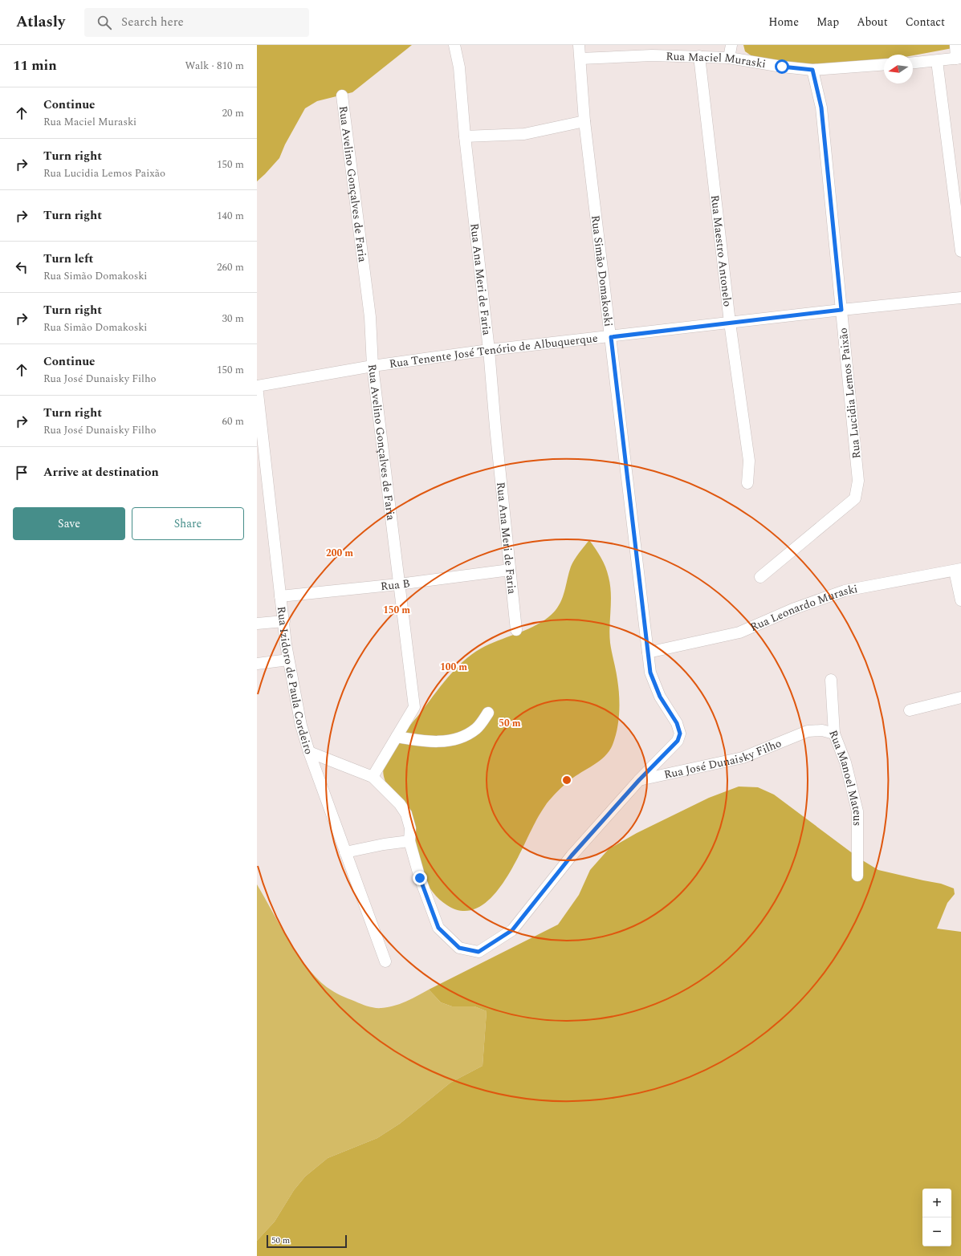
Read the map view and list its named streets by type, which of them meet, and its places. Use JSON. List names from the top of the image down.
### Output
{
  "streets": {
    "street": [
      "Rua Maciel Muraski",
      "Rua Avelino Gonçalves de Faria",
      "Rua Maestro Antonelo",
      "Rua Simão Domakoski",
      "Rua Ana Meri de Faria",
      "Rua Tenente José Tenório de Albuquerque",
      "Rua Lucidia Lemos Paixão",
      "Rua B",
      "Rua Leonardo Muraski",
      "Rua Izidoro de Paula Cordeiro",
      "Rua José Dunaisky Filho",
      "Rua Manoel Mateus"
    ]
  },
  "crossings": [
    ["Rua Maciel Muraski", "Rua Maestro Antonelo"],
    ["Rua Maciel Muraski", "Rua Simão Domakoski"],
    ["Rua Maciel Muraski", "Rua Lucidia Lemos Paixão"],
    ["Rua Avelino Gonçalves de Faria", "Rua Tenente José Tenório de Albuquerque"],
    ["Rua Avelino Gonçalves de Faria", "Rua B"],
    ["Rua Maestro Antonelo", "Rua Tenente José Tenório de Albuquerque"],
    ["Rua Simão Domakoski", "Rua Tenente José Tenório de Albuquerque"],
    ["Rua Simão Domakoski", "Rua Leonardo Muraski"],
    ["Rua Simão Domakoski", "Rua José Dunaisky Filho"],
    ["Rua Ana Meri de Faria", "Rua Tenente José Tenório de Albuquerque"],
    ["Rua Ana Meri de Faria", "Rua B"],
    ["Rua Tenente José Tenório de Albuquerque", "Rua Lucidia Lemos Paixão"],
    ["Rua Tenente José Tenório de Albuquerque", "Rua Izidoro de Paula Cordeiro"],
    ["Rua B", "Rua Izidoro de Paula Cordeiro"],
    ["Rua José Dunaisky Filho", "Rua Manoel Mateus"]
  ],
  "scale_bar": "50 m",
  "north": "left",
  "page": {
    "header": "Atlasly",
    "search": "Search here",
    "nav": [
      "Home",
      "Map",
      "About",
      "Contact"
    ],
    "heading": ["11 min", "Walk · 810 m"],
    "list": [
      ["Continue", "Rua Maciel Muraski", "20 m"],
      ["Turn right", "Rua Lucidia Lemos Paixão", "150 m"],
      ["Turn right", "140 m"],
      ["Turn left", "Rua Simão Domakoski", "260 m"],
      ["Turn right", "Rua Simão Domakoski", "30 m"],
      ["Continue", "Rua José Dunaisky Filho", "150 m"],
      ["Turn right", "Rua José Dunaisky Filho", "60 m"],
      "Arrive at destination"
    ],
    "buttons": ["Save", "Share"],
    "map_buttons": ["+", "−"],
    "scale": "50 m"
  },
  "rings": [
    "200 m",
    "150 m",
    "100 m",
    "50 m"
  ]
}
